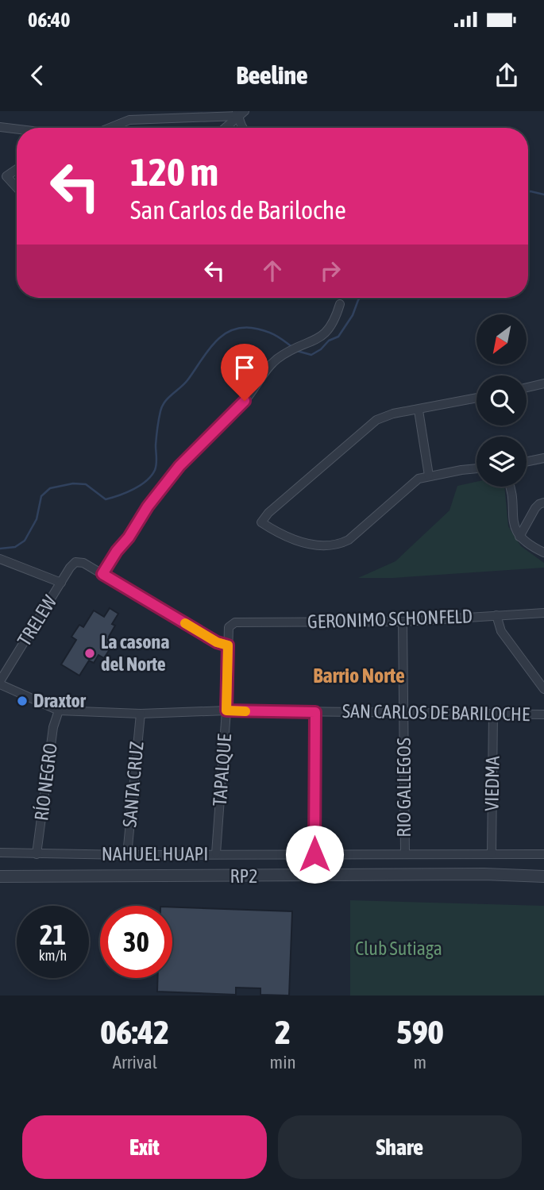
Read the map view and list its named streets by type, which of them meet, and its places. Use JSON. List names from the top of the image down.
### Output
{
  "streets": {
    "street": [
      "GERONIMO SCHONFELD",
      "TRELEW",
      "SAN CARLOS DE BARILOCHE",
      "TAPALQUE",
      "RÍO NEGRO",
      "VIEDMA",
      "SANTA CRUZ",
      "RIO GALLEGOS",
      "NAHUEL HUAPI",
      "RP2"
    ]
  },
  "crossings": [
    ["GERONIMO SCHONFELD", "TAPALQUE"],
    ["GERONIMO SCHONFELD", "RIO GALLEGOS"],
    ["TRELEW", "SAN CARLOS DE BARILOCHE"],
    ["SAN CARLOS DE BARILOCHE", "TAPALQUE"],
    ["SAN CARLOS DE BARILOCHE", "RÍO NEGRO"],
    ["SAN CARLOS DE BARILOCHE", "VIEDMA"],
    ["SAN CARLOS DE BARILOCHE", "SANTA CRUZ"],
    ["SAN CARLOS DE BARILOCHE", "RIO GALLEGOS"],
    ["TAPALQUE", "NAHUEL HUAPI"],
    ["RÍO NEGRO", "NAHUEL HUAPI"],
    ["VIEDMA", "NAHUEL HUAPI"],
    ["SANTA CRUZ", "NAHUEL HUAPI"],
    ["RIO GALLEGOS", "NAHUEL HUAPI"]
  ],
  "districts": ["Barrio Norte"],
  "parks": ["Club Sutiaga"],
  "places": ["La casona del Norte", "Draxtor"],
  "north": "bottom left",
  "page": {
    "status": "06:40",
    "header": "Beeline",
    "turn": ["120 m", "San Carlos de Bariloche"],
    "speed": "21 km/h",
    "limit": "30",
    "eta": [
      "06:42",
      "Arrival",
      "2",
      "min",
      "590",
      "m"
    ],
    "buttons": ["Exit", "Share"]
  }
}
